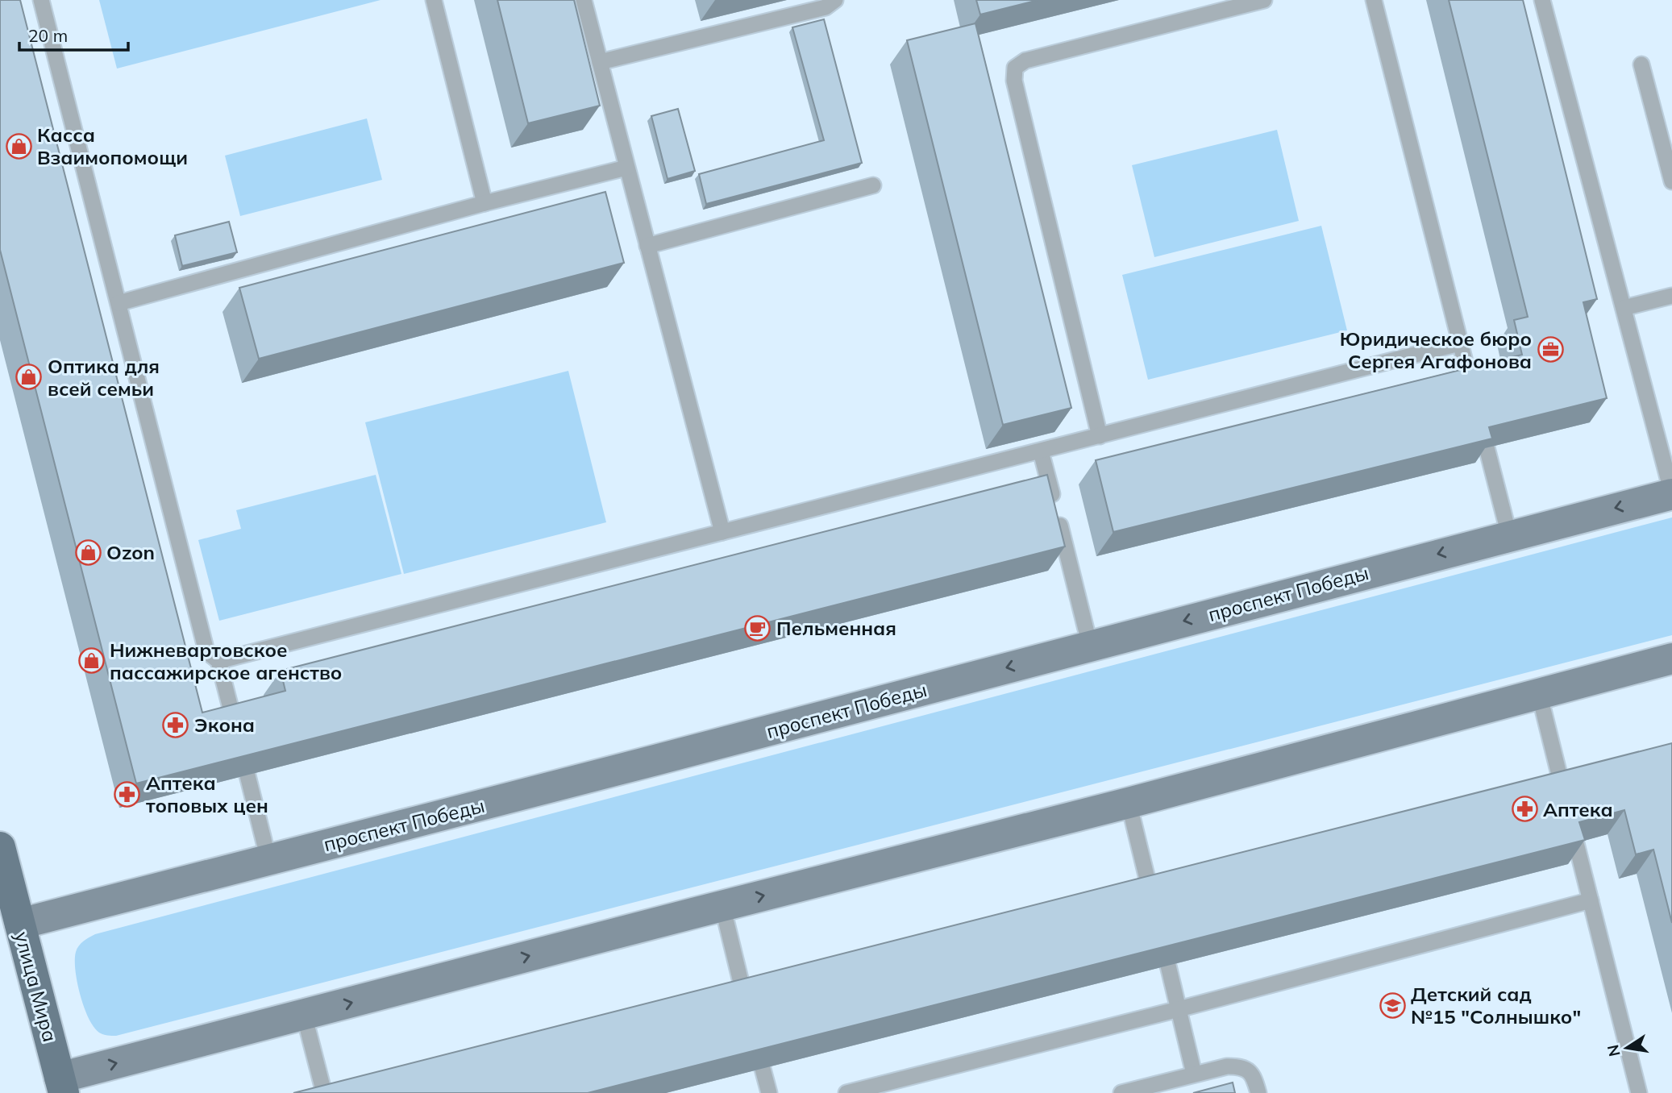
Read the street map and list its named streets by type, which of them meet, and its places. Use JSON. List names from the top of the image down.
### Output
{
  "streets": {
    "main road": ["проспект Победы", "улица Мира"]
  },
  "crossings": [
    ["проспект Победы", "улица Мира"]
  ],
  "places": {
    "shop": [
      "Касса Взаимопомощи",
      "Оптика для всей семьи",
      "Ozon",
      "Нижневартовское пассажирское агенство"
    ],
    "office": ["Юридическое бюро Сергея Агафонова"],
    "cafe": ["Пельменная"],
    "pharmacy": ["Экона", "Аптека топовых цен", "Аптека"],
    "school or university": ["Детский сад №15 \"Солнышко\""]
  },
  "scale_bar": "20 m",
  "north": "left"
}
